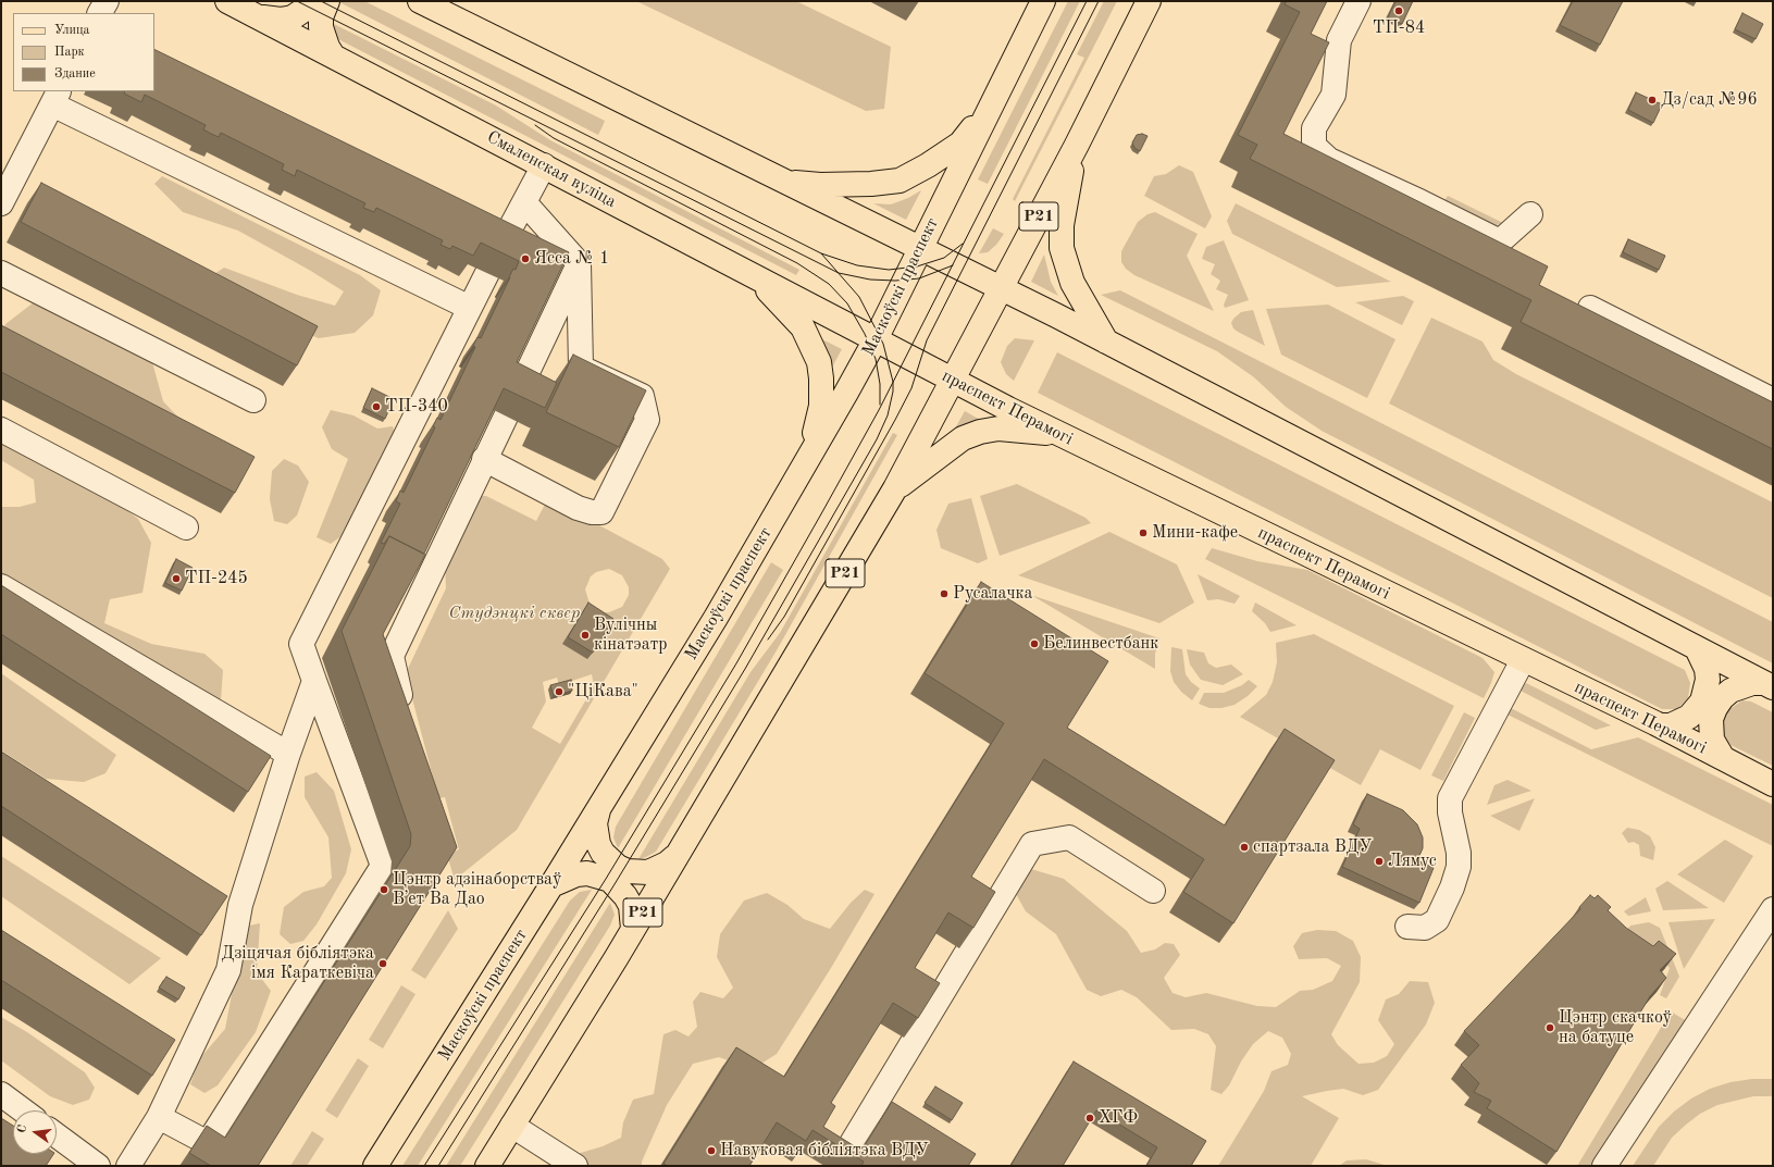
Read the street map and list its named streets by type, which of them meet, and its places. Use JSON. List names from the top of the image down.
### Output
{
  "streets": {
    "main road": [
      "Смаленская вуліца",
      "Р21",
      "Маскоўскі праспект",
      "праспект Перамогі"
    ]
  },
  "crossings": [
    ["Смаленская вуліца", "Маскоўскі праспект"],
    ["Смаленская вуліца", "праспект Перамогі"],
    ["Р21", "праспект Перамогі"],
    ["Маскоўскі праспект", "праспект Перамогі"]
  ],
  "parks": ["Студэнцкі сквер"],
  "places": [
    "ТП-84",
    "Дз/сад №96",
    "Ясса № 1",
    "ТП-340",
    "Мини-кафе",
    "ТП-245",
    "Русалачка",
    "Вулічны кінатэатр",
    "Белинвестбанк",
    "\"ЦіКава\"",
    "спартзала ВДУ",
    "Лямус",
    "Цэнтр адзінаборстваў Вʼет Ва Дао",
    "Дзіцячая бібліятэка імя Караткевіча",
    "Цэнтр скачкоў на батуце",
    "ХГФ",
    "Навуковая бібліятэка ВДУ"
  ],
  "legend": ["Улица", "Парк", "Здание"],
  "north": "left"
}
